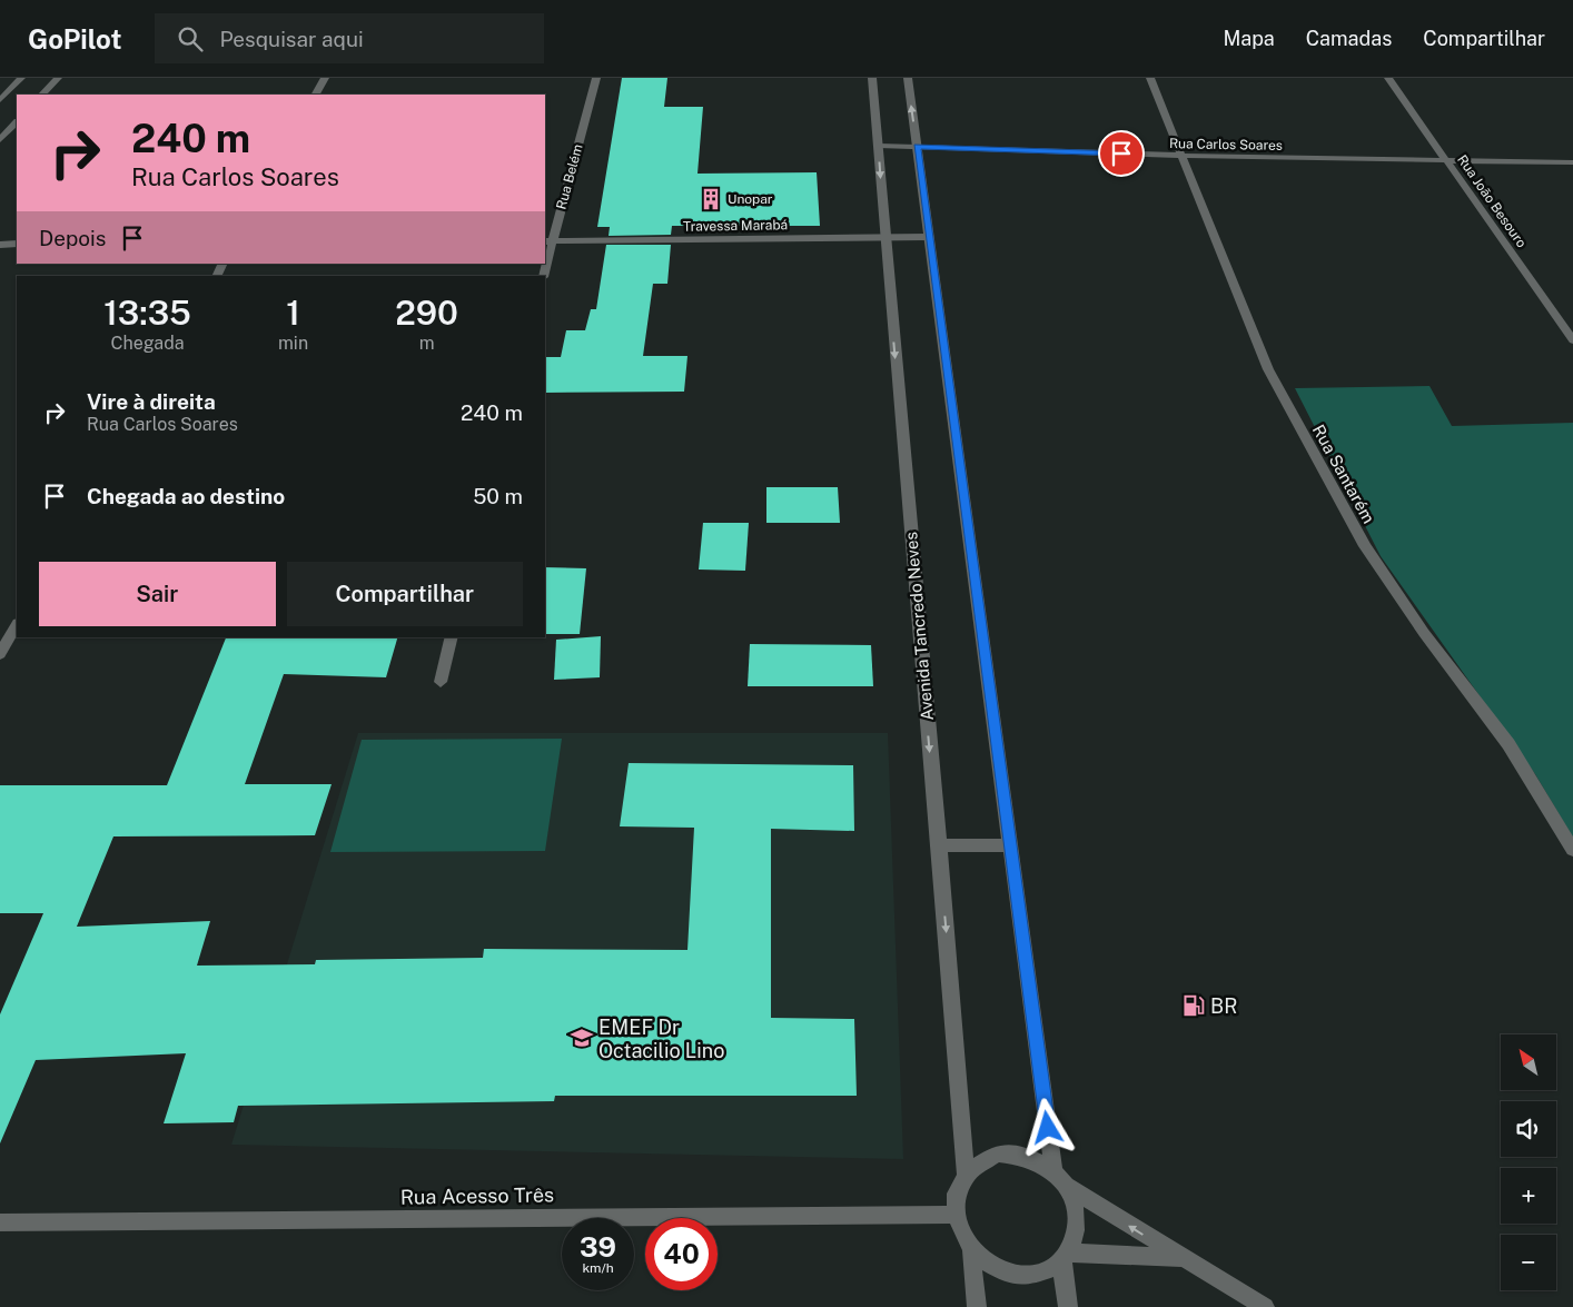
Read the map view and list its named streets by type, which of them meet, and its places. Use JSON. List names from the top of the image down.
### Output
{
  "streets": {
    "street": [
      "Rua Carlos Soares",
      "Rua Belém",
      "Rua João Besouro",
      "Travessa Marabá",
      "Rua Santarém",
      "Avenida Tancredo Neves",
      "Rua Acesso Três"
    ]
  },
  "crossings": [
    ["Rua Carlos Soares", "Rua João Besouro"],
    ["Rua Carlos Soares", "Rua Santarém"],
    ["Rua Carlos Soares", "Avenida Tancredo Neves"],
    ["Rua Belém", "Travessa Marabá"],
    ["Travessa Marabá", "Avenida Tancredo Neves"],
    ["Avenida Tancredo Neves", "Rua Acesso Três"]
  ],
  "places": {
    "building": ["Unopar"],
    "fuel station": ["BR"],
    "school or university": ["EMEF Dr Octacilio Lino"]
  },
  "north": "top left",
  "page": {
    "header": "GoPilot",
    "search": "Pesquisar aqui",
    "nav": ["Mapa", "Camadas", "Compartilhar"],
    "turn": ["240 m", "Rua Carlos Soares"],
    "then": "Depois",
    "eta": [
      "13:35",
      "Chegada",
      "1",
      "min",
      "290",
      "m"
    ],
    "list": [
      {
        "name": "Vire à direita",
        "note": "Rua Carlos Soares",
        "value": "240 m"
      },
      {
        "name": "Chegada ao destino",
        "value": "50 m"
      }
    ],
    "buttons": ["Sair", "Compartilhar"],
    "map_buttons": ["+", "−"],
    "speed": "39 km/h",
    "limit": "40"
  }
}
